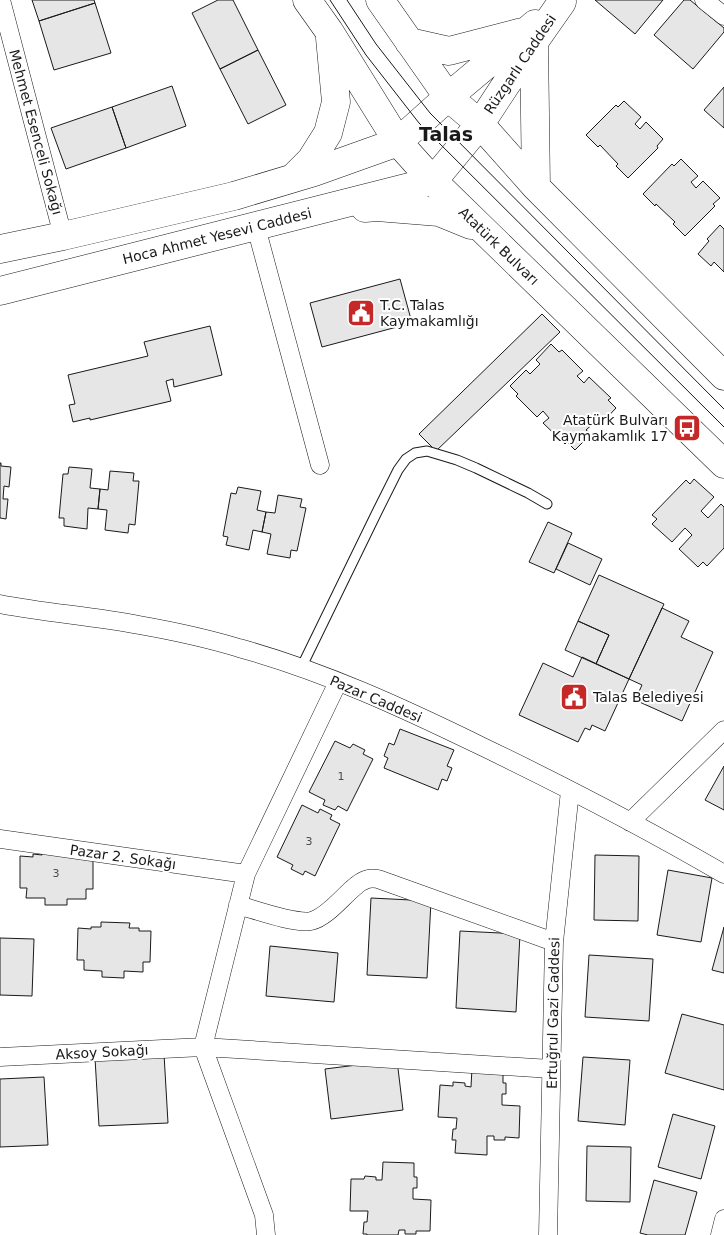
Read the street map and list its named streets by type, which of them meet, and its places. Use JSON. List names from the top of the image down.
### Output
{
  "streets": {
    "main road": ["Rüzgarlı Caddesi", "Hoca Ahmet Yesevi Caddesi", "Atatürk Bulvarı"],
    "street": [
      "Mehmet Esenceli Sokağı",
      "Pazar Caddesi",
      "Pazar 2. Sokağı",
      "Ertuğrul Gazi Caddesi",
      "Aksoy Sokağı"
    ]
  },
  "crossings": [
    ["Rüzgarlı Caddesi", "Hoca Ahmet Yesevi Caddesi"],
    ["Rüzgarlı Caddesi", "Atatürk Bulvarı"],
    ["Hoca Ahmet Yesevi Caddesi", "Atatürk Bulvarı"],
    ["Pazar Caddesi", "Ertuğrul Gazi Caddesi"],
    ["Ertuğrul Gazi Caddesi", "Aksoy Sokağı"]
  ],
  "districts": ["Talas"],
  "places": {
    "public building": ["T.C. Talas Kaymakamlığı", "Talas Belediyesi"],
    "bus stop": ["Atatürk Bulvarı Kaymakamlık 17"]
  },
  "house_numbers": ["1", "3", "3"]
}
